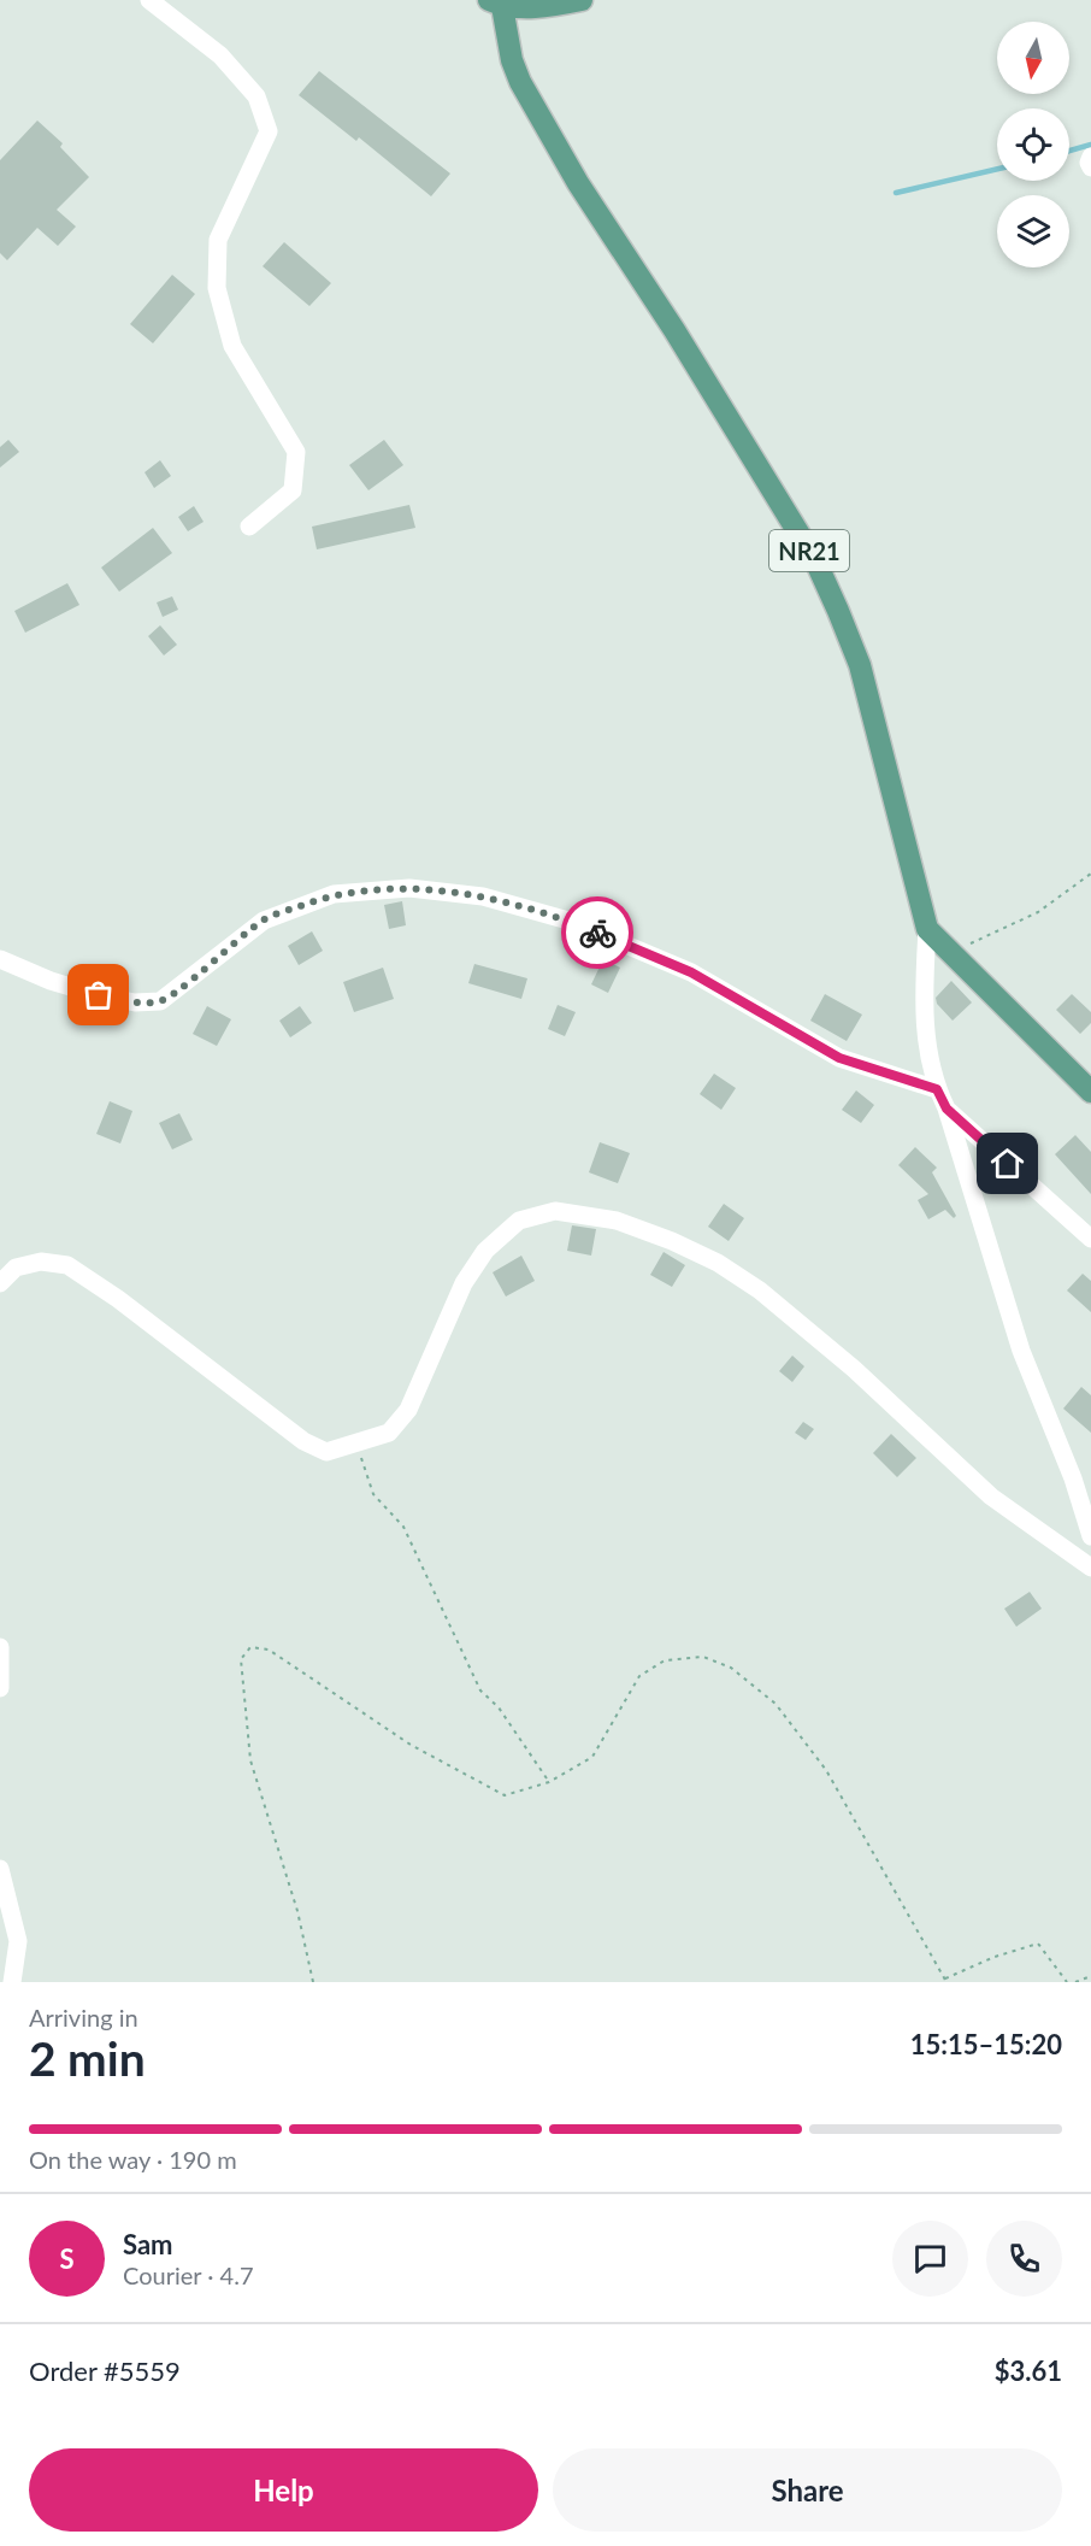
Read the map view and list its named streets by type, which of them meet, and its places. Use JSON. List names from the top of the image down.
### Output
{
  "streets": {
    "main road": ["NR21"]
  },
  "north": "bottom",
  "page": {
    "heading": ["2 min", "Arriving in", "15:15–15:20"],
    "panel": [
      "Sam",
      "Courier · 4.7",
      "Order #5559",
      "$3.61"
    ],
    "bar": "On the way · 190 m",
    "round": "S",
    "buttons": ["Help", "Share"]
  }
}
